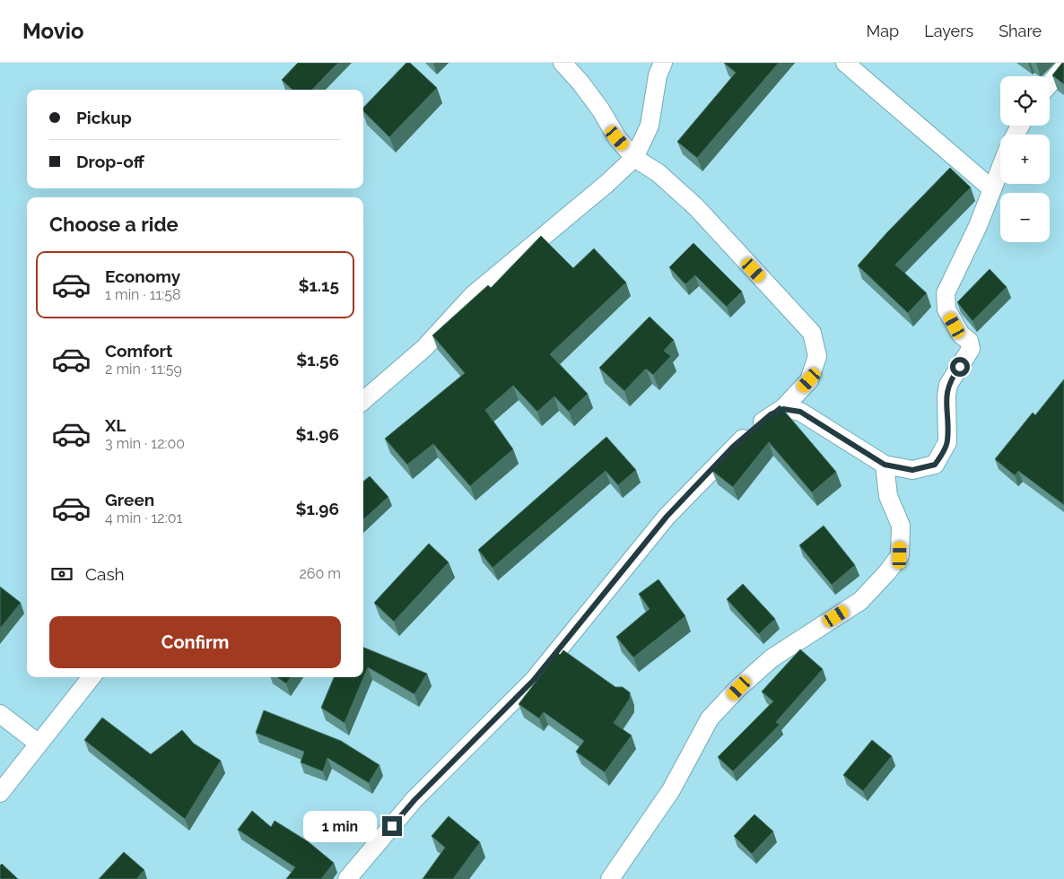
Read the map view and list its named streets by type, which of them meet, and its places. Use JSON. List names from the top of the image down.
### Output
{
  "page": {
    "header": "Movio",
    "nav": ["Map", "Layers", "Share"],
    "map_buttons": ["+", "−"],
    "banner": ["Pickup", "Drop-off"],
    "heading": "Choose a ride",
    "list": [
      {
        "name": "Economy",
        "note": "1 min · 11:58",
        "value": "$1.15"
      },
      {
        "name": "Comfort",
        "note": "2 min · 11:59",
        "value": "$1.56"
      },
      {
        "name": "XL",
        "note": "3 min · 12:00",
        "value": "$1.96"
      },
      {
        "name": "Green",
        "note": "4 min · 12:01",
        "value": "$1.96"
      }
    ],
    "pay": ["Cash", "260 m"],
    "buttons": "Confirm",
    "bubble": "1 min"
  }
}
